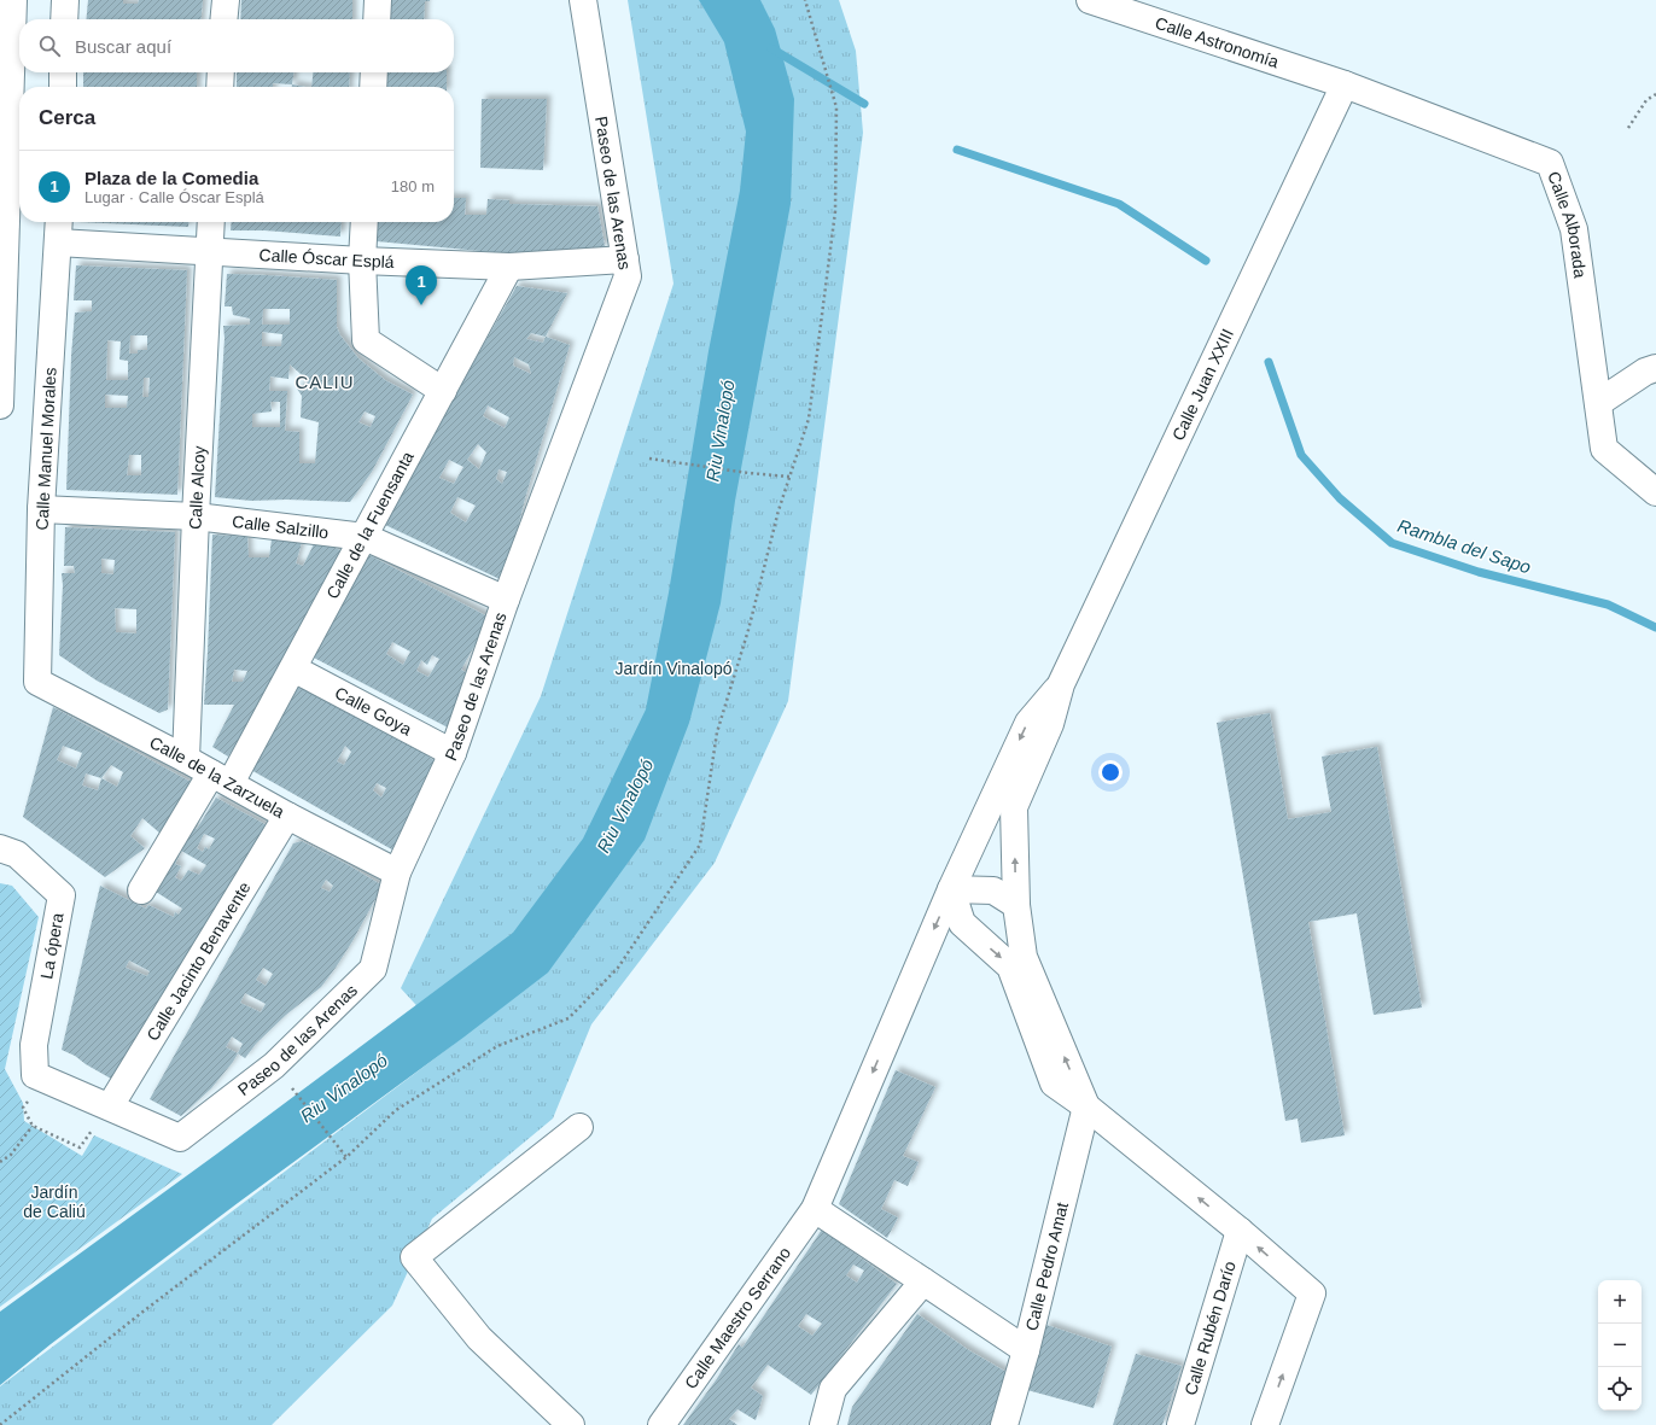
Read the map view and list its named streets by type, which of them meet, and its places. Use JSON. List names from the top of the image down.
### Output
{
  "streets": {
    "street": [
      "Calle Astronomía",
      "Paseo de las Arenas",
      "Calle Alborada",
      "Calle Óscar Esplá",
      "Calle Juan XXIII",
      "Calle Manuel Morales",
      "Calle Alcoy",
      "Calle de la Fuensanta",
      "Calle Salzillo",
      "Calle Goya",
      "Calle de la Zarzuela",
      "La ópera",
      "Calle Jacinto Benavente",
      "Calle Pedro Amat",
      "Calle Maestro Serrano",
      "Calle Rubén Darío"
    ]
  },
  "crossings": [
    ["Calle Astronomía", "Calle Alborada"],
    ["Calle Astronomía", "Calle Juan XXIII"],
    ["Paseo de las Arenas", "Calle Óscar Esplá"],
    ["Paseo de las Arenas", "Calle Salzillo"],
    ["Paseo de las Arenas", "Calle Goya"],
    ["Paseo de las Arenas", "Calle de la Zarzuela"],
    ["Paseo de las Arenas", "La ópera"],
    ["Paseo de las Arenas", "Calle Jacinto Benavente"],
    ["Calle Alborada", "Calle Juan XXIII"],
    ["Calle Óscar Esplá", "Calle Manuel Morales"],
    ["Calle Óscar Esplá", "Calle Alcoy"],
    ["Calle Óscar Esplá", "Calle de la Fuensanta"],
    ["Calle Juan XXIII", "Calle Maestro Serrano"],
    ["Calle Manuel Morales", "Calle Salzillo"],
    ["Calle Manuel Morales", "Calle de la Zarzuela"],
    ["Calle Alcoy", "Calle Salzillo"],
    ["Calle Alcoy", "Calle de la Zarzuela"],
    ["Calle de la Fuensanta", "Calle Salzillo"],
    ["Calle de la Fuensanta", "Calle Goya"],
    ["Calle de la Fuensanta", "Calle de la Zarzuela"],
    ["Calle de la Zarzuela", "Calle Jacinto Benavente"]
  ],
  "districts": ["CALIU"],
  "water": ["Riu Vinalopó", "Rambla del Sapo"],
  "parks": ["Jardín Vinalopó", "Jardín de Caliú"],
  "page": {
    "search": "Buscar aquí",
    "heading": "Cerca",
    "list": [
      {
        "mark": "1",
        "name": "Plaza de la Comedia",
        "note": "Lugar · Calle Óscar Esplá",
        "value": "180 m"
      }
    ],
    "pins": "1",
    "map_buttons": ["+", "−"]
  }
}
